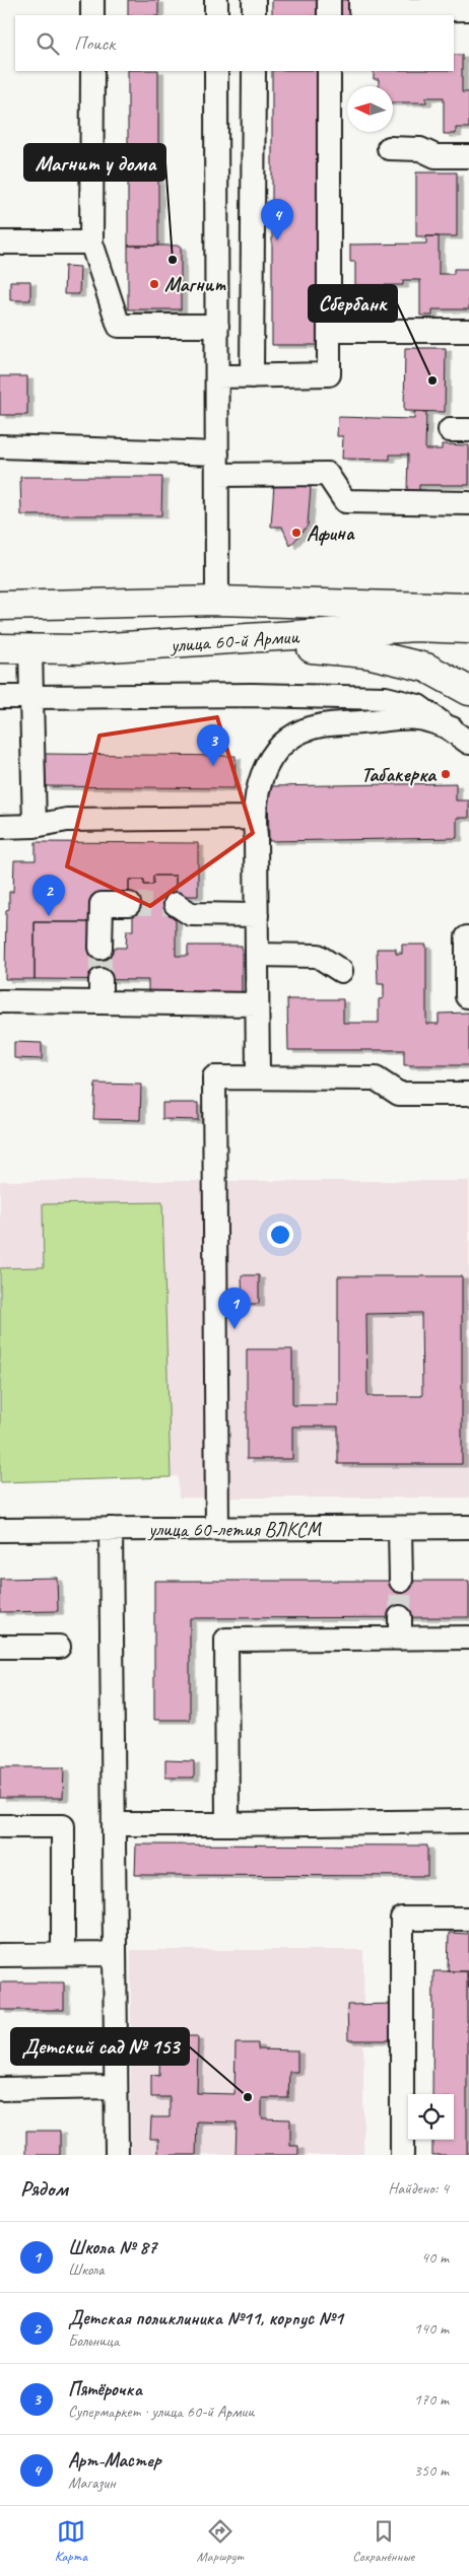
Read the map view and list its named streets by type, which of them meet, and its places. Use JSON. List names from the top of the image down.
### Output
{
  "streets": {
    "main road": ["улица 60-й Армии"],
    "street": ["улица 60-летия ВЛКСМ"]
  },
  "places": [
    "Магнит у дома",
    "Магнит",
    "Сбербанк",
    "Афина",
    "Табакерка",
    "Детский сад № 153"
  ],
  "north": "left",
  "page": {
    "search": "Поиск",
    "pins": [
      "4",
      "3",
      "2",
      "1"
    ],
    "heading": ["Рядом", "Найдено: 4"],
    "list": [
      {
        "mark": "1",
        "name": "Школа № 87",
        "note": "Школа",
        "value": "40 m"
      },
      {
        "mark": "2",
        "name": "Детская поликлиника №11, корпус №1",
        "note": "Больница",
        "value": "140 m"
      },
      {
        "mark": "3",
        "name": "Пятёрочка",
        "note": "Супермаркет · улица 60-й Армии",
        "value": "170 m"
      },
      {
        "mark": "4",
        "name": "Арт-Мастер",
        "note": "Магазин",
        "value": "350 m"
      }
    ],
    "nav": ["Карта", "Маршрут", "Сохранённые"]
  }
}
